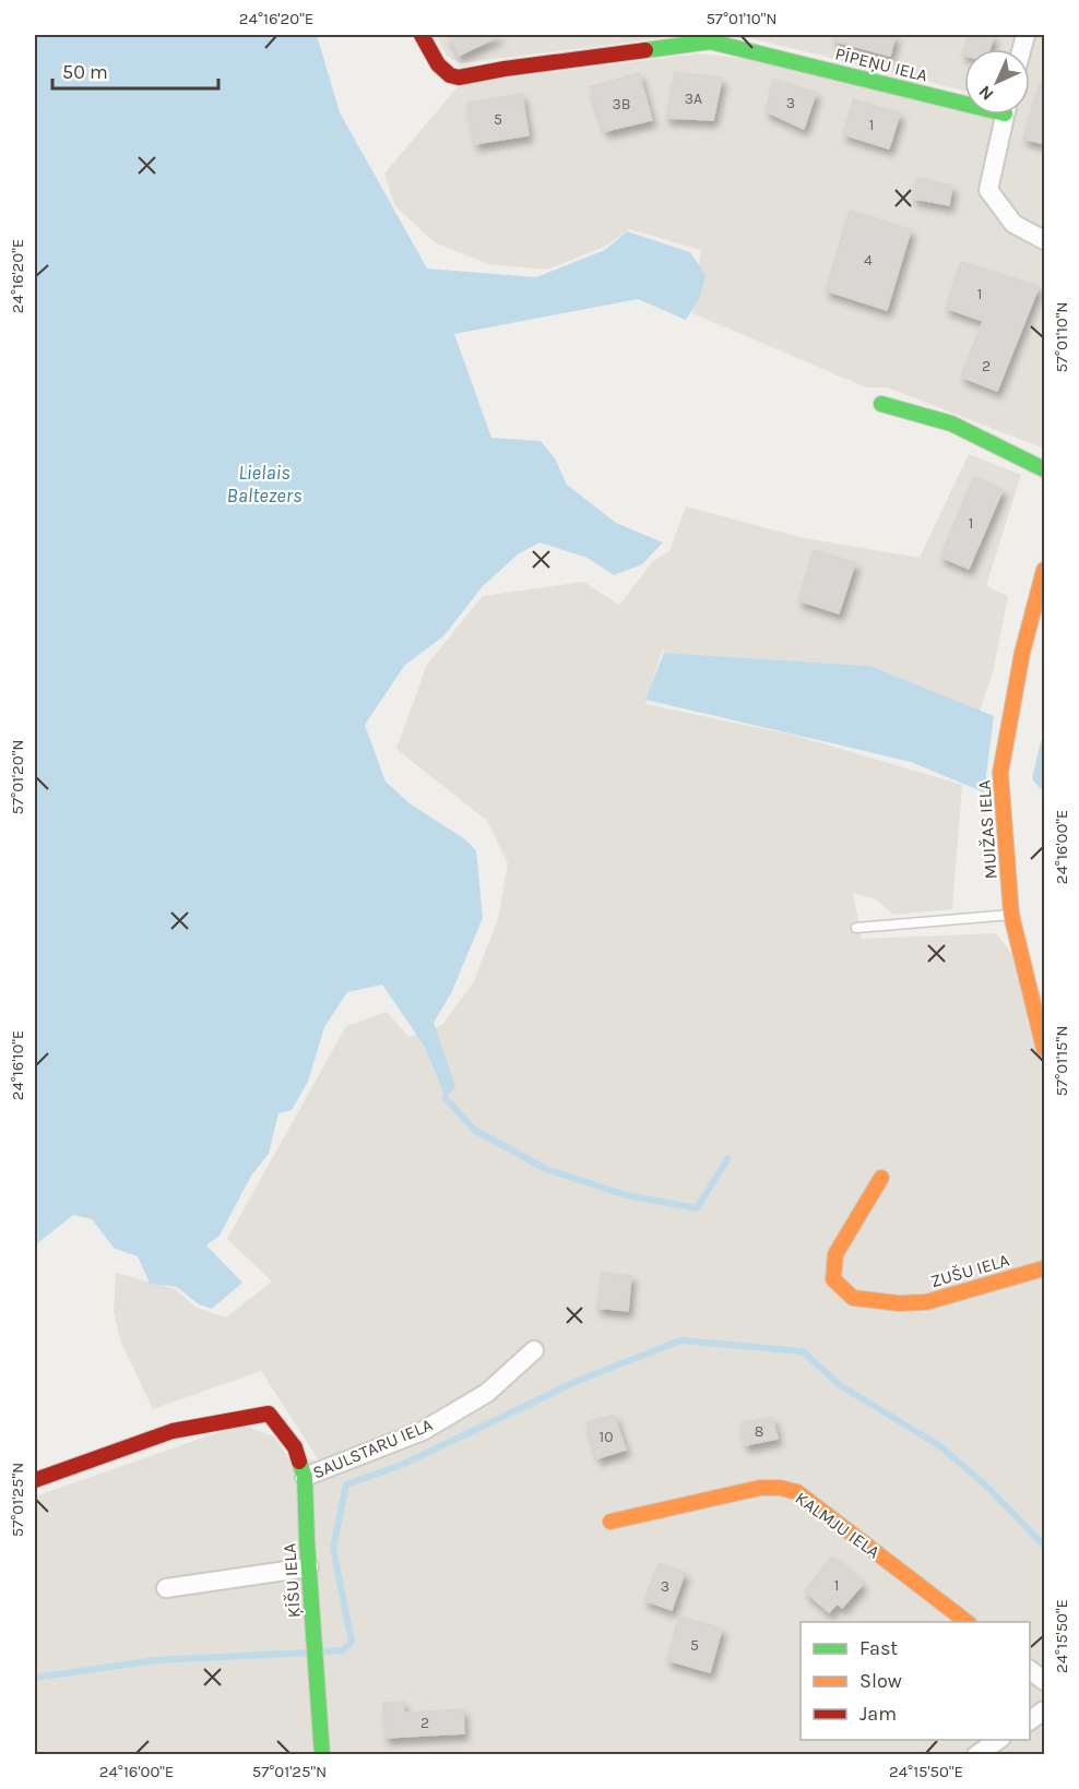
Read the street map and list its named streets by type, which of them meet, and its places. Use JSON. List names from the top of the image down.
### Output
{
  "streets": {
    "street": [
      "PĪPEŅU IELA",
      "MUIŽAS IELA",
      "ZUŠU IELA",
      "SAULSTARU IELA",
      "KALMJU IELA",
      "ĶĪŠU IELA"
    ]
  },
  "crossings": [
    ["SAULSTARU IELA", "ĶĪŠU IELA"]
  ],
  "water": ["Lielais Baltezers"],
  "house_numbers": [
    "3A",
    "3",
    "3B",
    "5",
    "1",
    "4",
    "1",
    "2",
    "1",
    "8",
    "10",
    "1",
    "3",
    "5",
    "2"
  ],
  "legend": ["Fast", "Slow", "Jam"],
  "scale_bar": "50 m",
  "north": "bottom left",
  "coordinates": [
    "24°16'20\"E",
    "57°01'10\"N",
    "57°01'20\"N",
    "24°16'00\"E",
    "57°01'15\"N",
    "24°16'10\"E",
    "57°01'25\"N",
    "24°15'50\"E"
  ]
}
